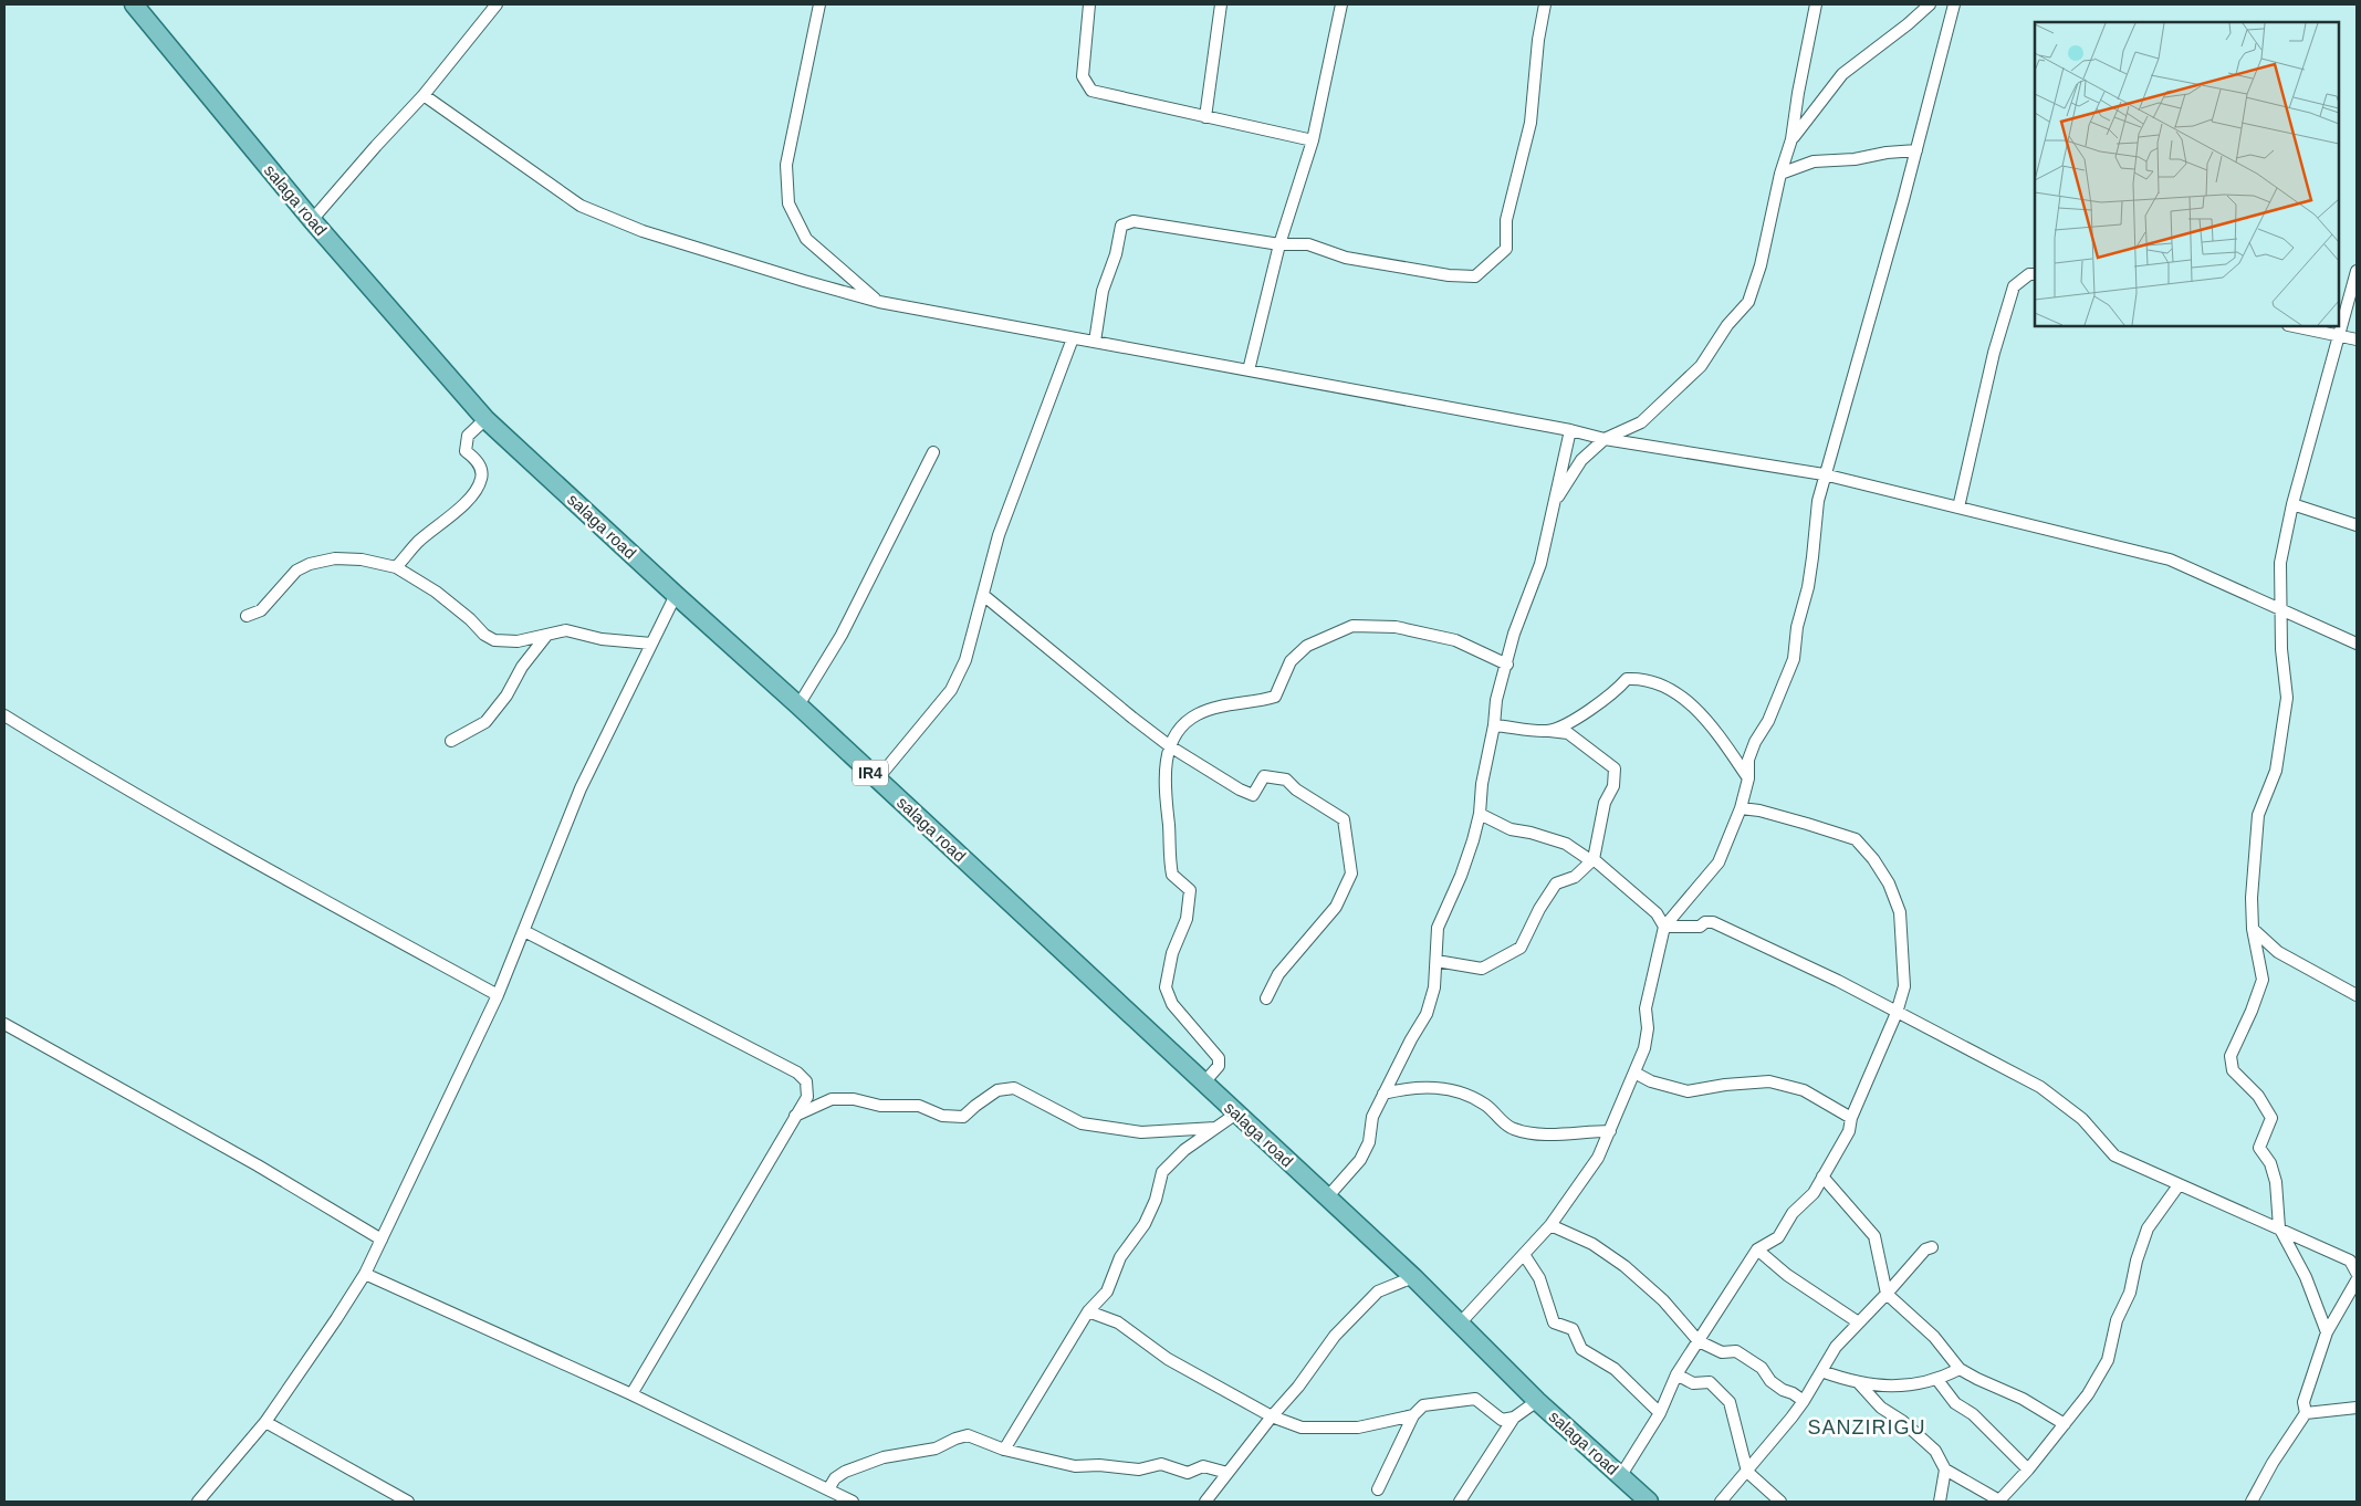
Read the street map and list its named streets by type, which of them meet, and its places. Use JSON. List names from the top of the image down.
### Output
{
  "streets": {
    "main road": ["salaga road", "IR4"]
  },
  "districts": ["SANZIRIGU"]
}
